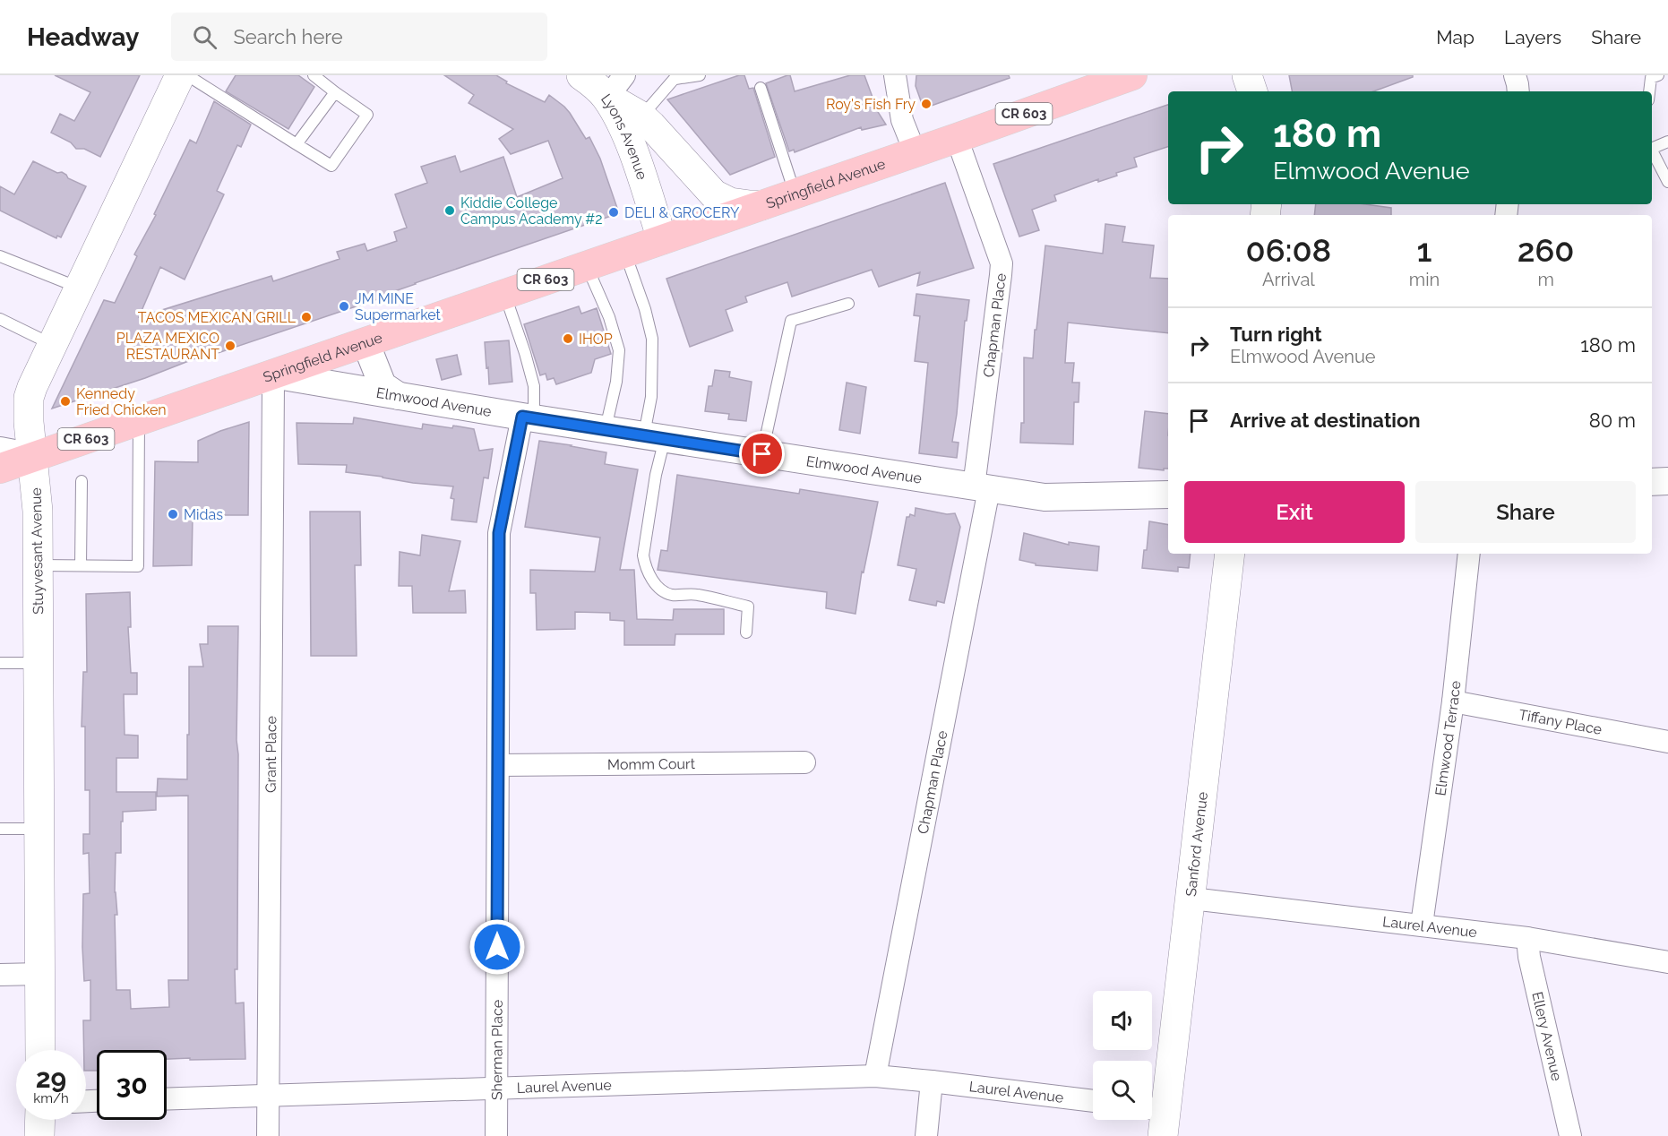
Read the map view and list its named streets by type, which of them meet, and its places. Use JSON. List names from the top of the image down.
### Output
{
  "streets": {
    "main road": [
      "CR 603",
      "Lyons Avenue",
      "Springfield Avenue",
      "Stuyvesant Avenue",
      "Sanford Avenue"
    ],
    "street": [
      "Chapman Place",
      "Elmwood Avenue",
      "Tiffany Place",
      "Elmwood Terrace",
      "Grant Place",
      "Momm Court",
      "Laurel Avenue",
      "Ellery Avenue",
      "Sherman Place"
    ]
  },
  "crossings": [
    ["Lyons Avenue", "Springfield Avenue"],
    ["Springfield Avenue", "Chapman Place"],
    ["Springfield Avenue", "Elmwood Avenue"],
    ["Springfield Avenue", "Stuyvesant Avenue"],
    ["Springfield Avenue", "Grant Place"],
    ["Chapman Place", "Elmwood Avenue"],
    ["Chapman Place", "Laurel Avenue"],
    ["Elmwood Avenue", "Grant Place"],
    ["Elmwood Avenue", "Sherman Place"],
    ["Tiffany Place", "Elmwood Terrace"],
    ["Elmwood Terrace", "Laurel Avenue"],
    ["Grant Place", "Laurel Avenue"],
    ["Momm Court", "Sherman Place"],
    ["Sanford Avenue", "Laurel Avenue"],
    ["Laurel Avenue", "Ellery Avenue"],
    ["Laurel Avenue", "Sherman Place"]
  ],
  "places": [
    "Roy's Fish Fry",
    "Kiddie College Campus Academy #2",
    "DELI & GROCERY",
    "JM MINE Supermarket",
    "TACOS MEXICAN GRILL",
    "IHOP",
    "PLAZA MEXICO RESTAURANT",
    "Kennedy Fried Chicken",
    "Midas"
  ],
  "page": {
    "header": "Headway",
    "search": "Search here",
    "nav": ["Map", "Layers", "Share"],
    "turn": ["180 m", "Elmwood Avenue"],
    "eta": [
      "06:08",
      "Arrival",
      "1",
      "min",
      "260",
      "m"
    ],
    "list": [
      {
        "name": "Turn right",
        "note": "Elmwood Avenue",
        "value": "180 m"
      },
      {
        "name": "Arrive at destination",
        "value": "80 m"
      }
    ],
    "buttons": ["Exit", "Share"],
    "speed": "29 km/h",
    "limit": "30"
  }
}
